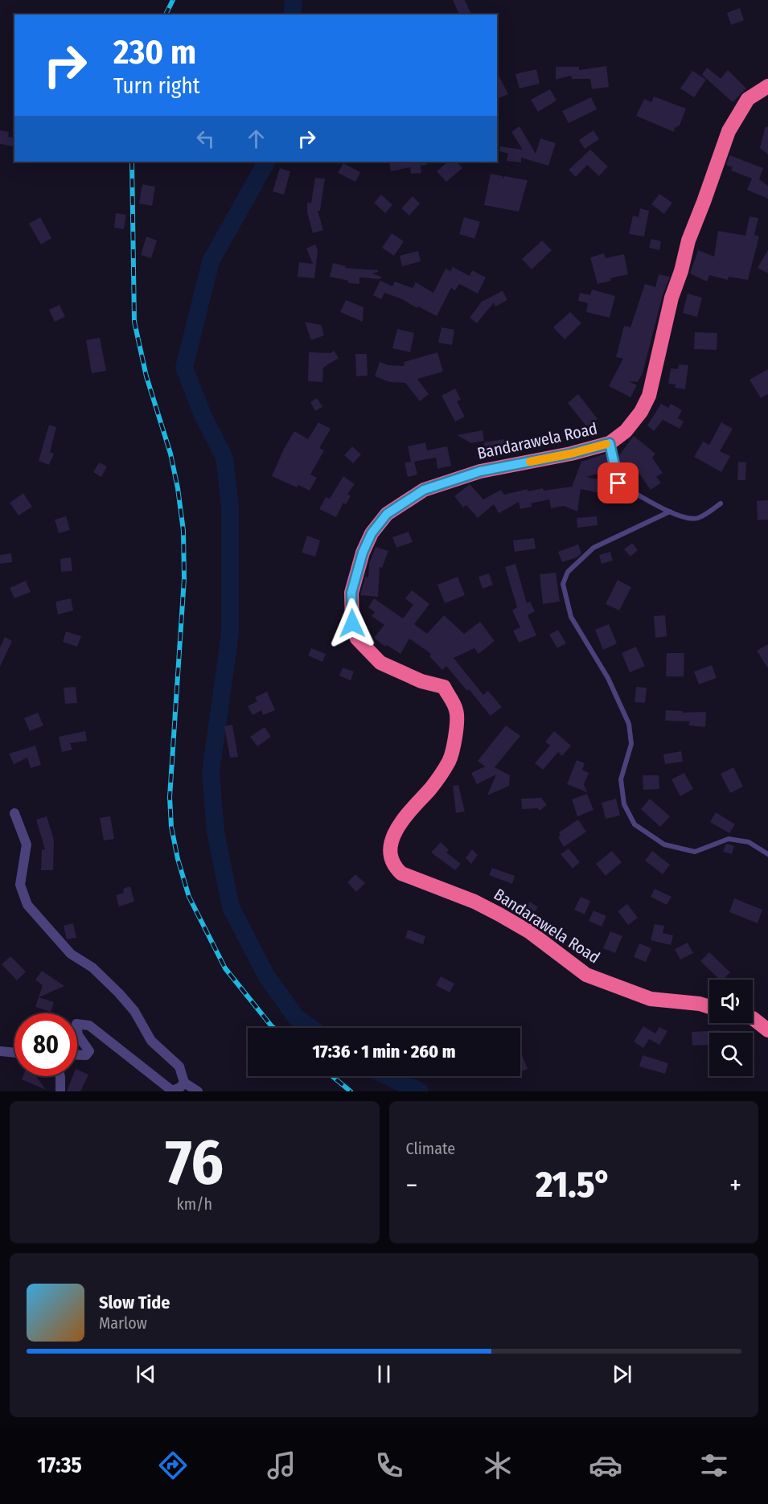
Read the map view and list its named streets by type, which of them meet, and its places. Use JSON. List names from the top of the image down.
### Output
{
  "streets": {
    "highway": ["Bandarawela Road"]
  },
  "page": {
    "turn": ["230 m", "Turn right"],
    "limit": "80",
    "trip": "17:36 · 1 min · 260 m",
    "tile": [
      ["76", "km/h"],
      "Climate"
    ],
    "heat": ["−", "21.5°", "+"],
    "song": ["Slow Tide", "Marlow"],
    "tabs": "17:35"
  }
}
